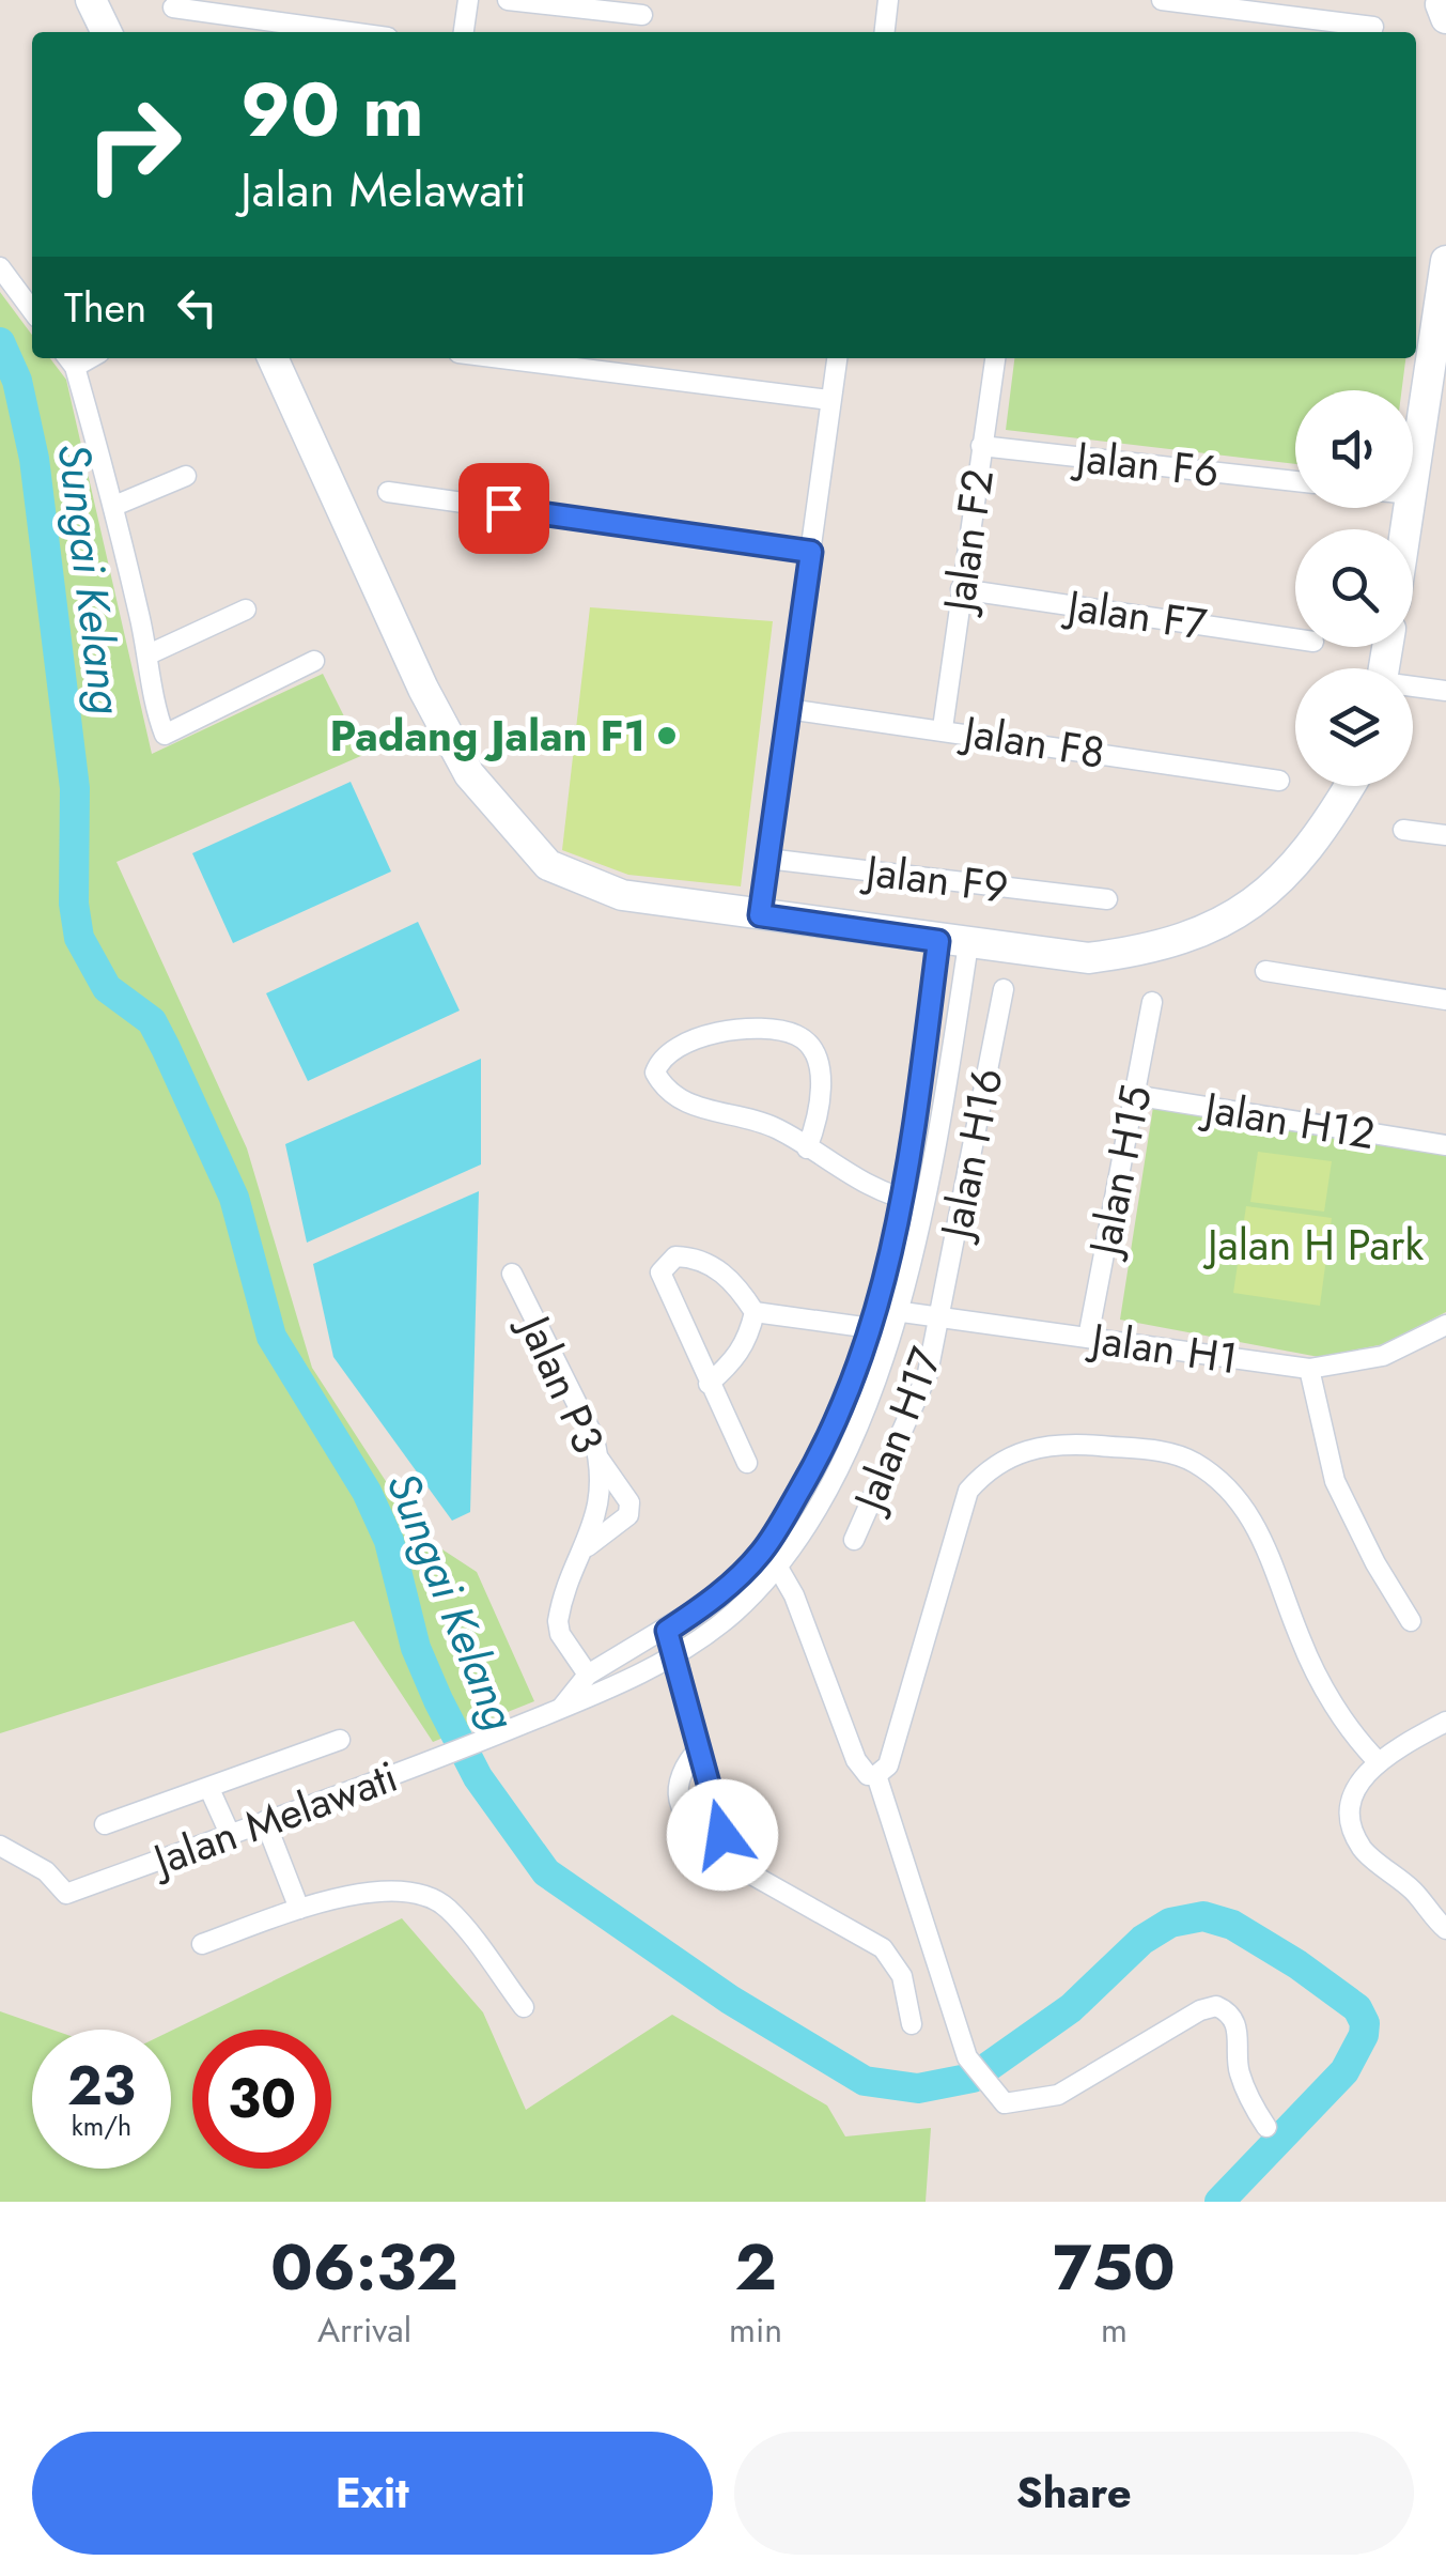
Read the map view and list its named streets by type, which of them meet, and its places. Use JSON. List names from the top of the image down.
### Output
{
  "streets": {
    "street": [
      "Jalan F6",
      "Jalan F2",
      "Jalan F7",
      "Jalan F8",
      "Jalan F9",
      "Jalan H12",
      "Jalan H16",
      "Jalan H15",
      "Jalan H1",
      "Jalan P3",
      "Jalan H17",
      "Jalan Melawati"
    ]
  },
  "crossings": [
    ["Jalan F6", "Jalan F2"],
    ["Jalan F2", "Jalan F7"],
    ["Jalan F2", "Jalan F8"],
    ["Jalan H12", "Jalan H15"],
    ["Jalan H16", "Jalan H1"],
    ["Jalan H16", "Jalan H17"],
    ["Jalan H15", "Jalan H1"],
    ["Jalan H1", "Jalan H17"],
    ["Jalan H1", "Jalan Melawati"],
    ["Jalan P3", "Jalan Melawati"]
  ],
  "water": ["Sungai Kelang"],
  "parks": ["Jalan H Park"],
  "places": ["Padang Jalan F1"],
  "page": {
    "turn": ["90 m", "Jalan Melawati"],
    "then": "Then",
    "speed": "23 km/h",
    "limit": "30",
    "eta": [
      "06:32",
      "Arrival",
      "2",
      "min",
      "750",
      "m"
    ],
    "buttons": ["Exit", "Share"]
  }
}
